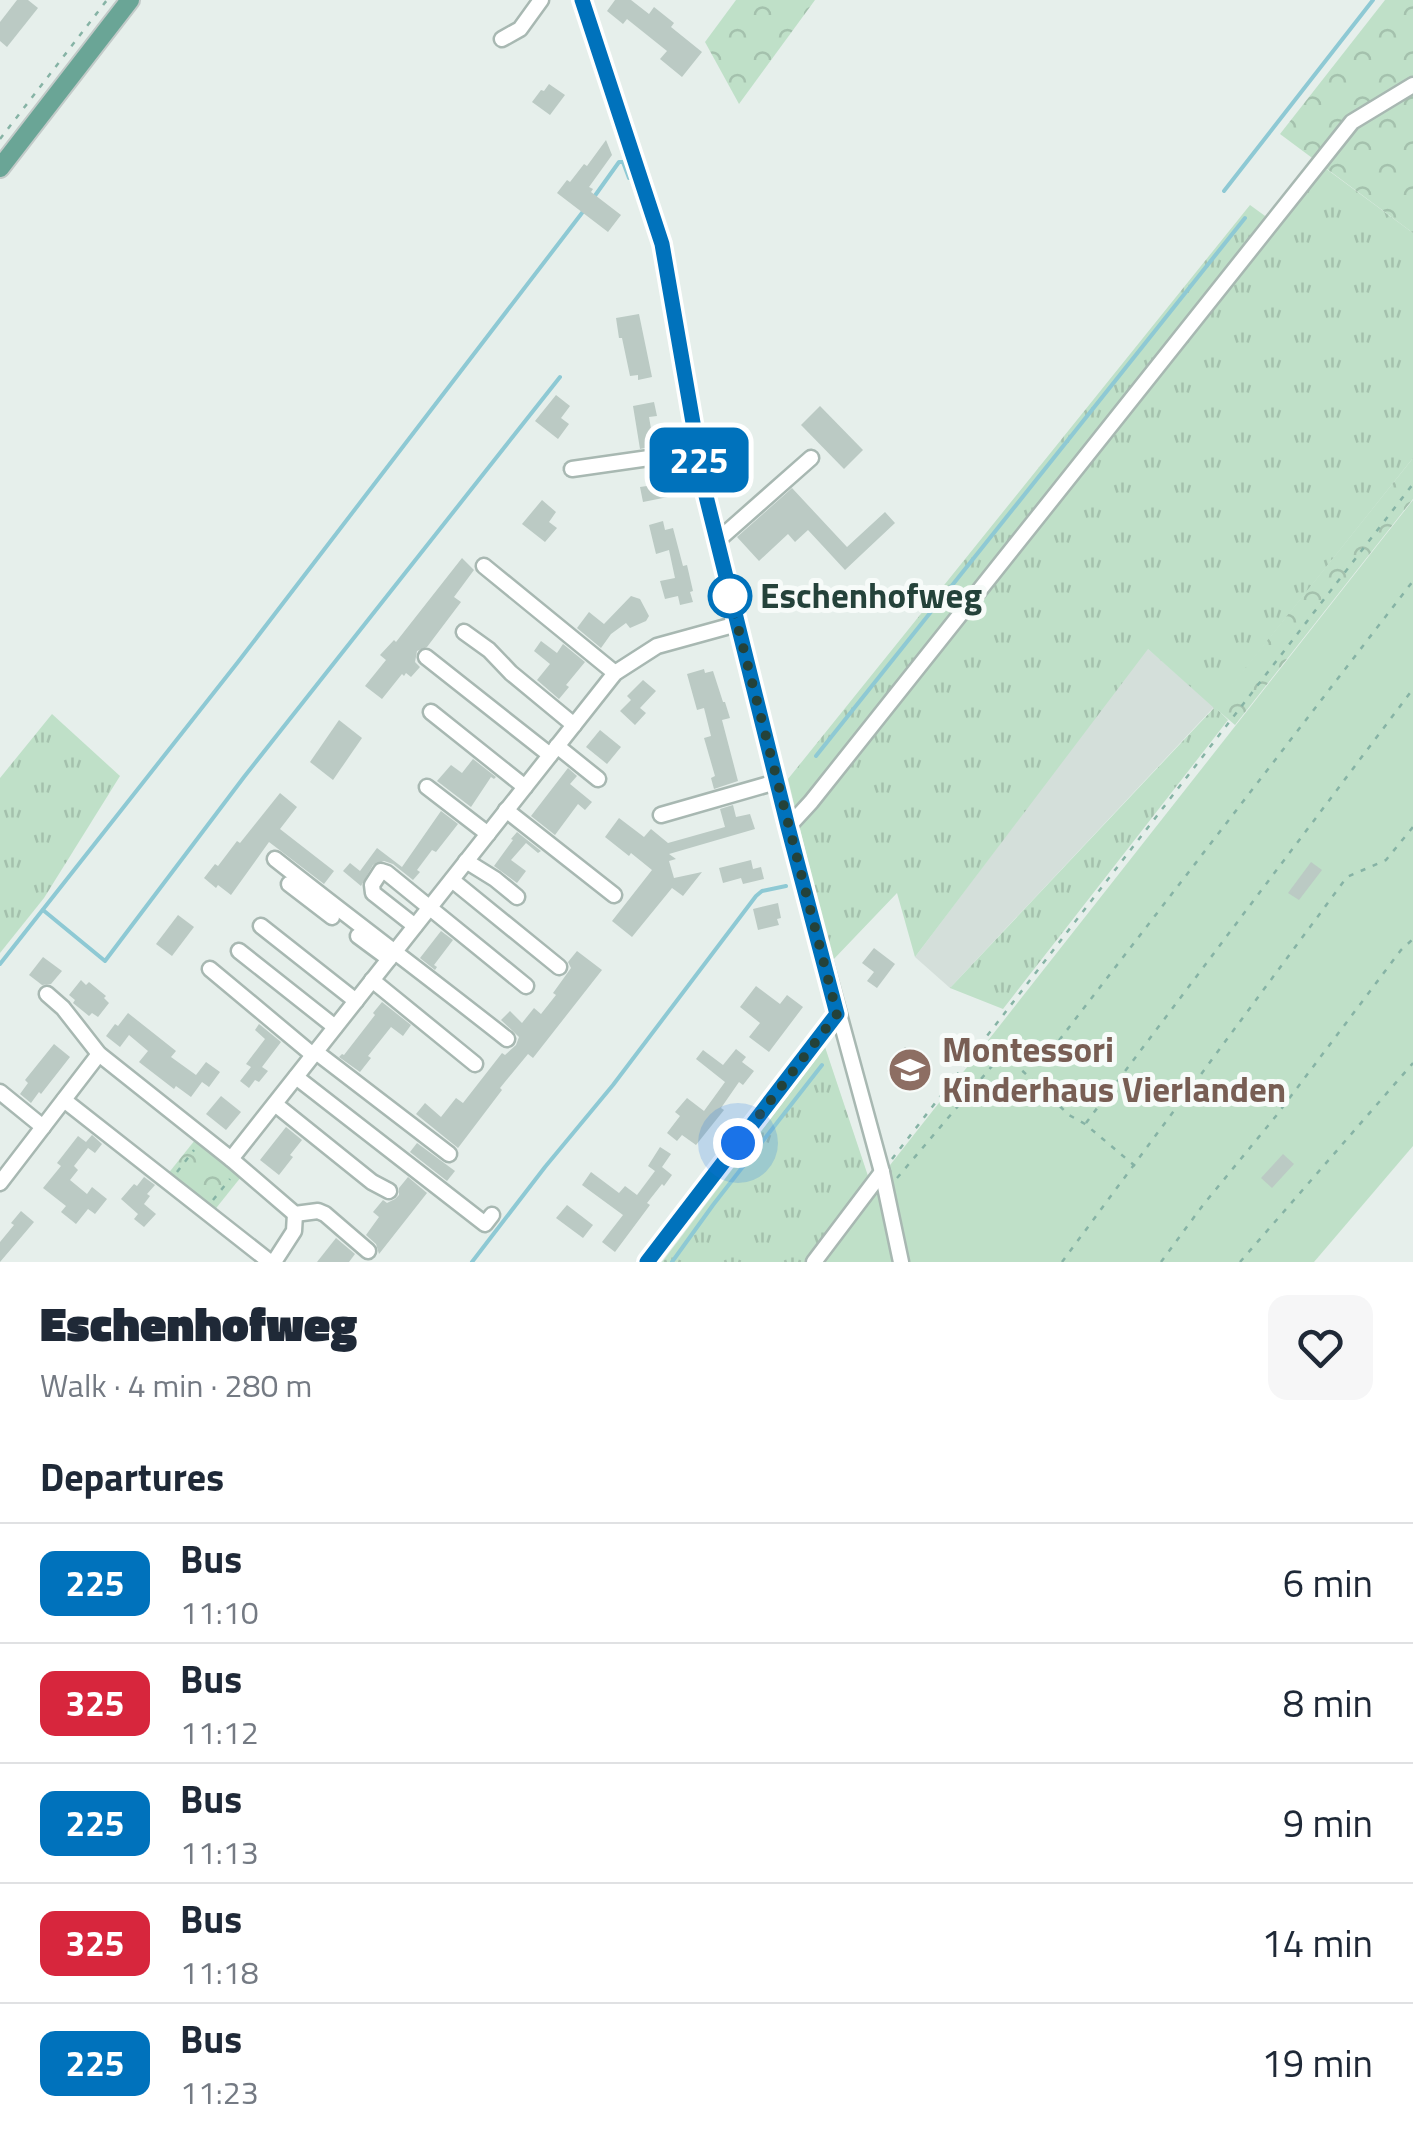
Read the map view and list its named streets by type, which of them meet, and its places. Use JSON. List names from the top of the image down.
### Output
{
  "places": {
    "other": ["Eschenhofweg"],
    "school or university": ["Montessori Kinderhaus Vierlanden"]
  },
  "lines": ["bus line 225"],
  "page": {
    "on_map": "225",
    "heading": [
      ["Eschenhofweg", "Walk · 4 min · 280 m"],
      "Departures"
    ],
    "list": [
      {
        "mark": "225",
        "name": "Bus",
        "note": "11:10",
        "value": "6 min"
      },
      {
        "mark": "325",
        "name": "Bus",
        "note": "11:12",
        "value": "8 min"
      },
      {
        "mark": "225",
        "name": "Bus",
        "note": "11:13",
        "value": "9 min"
      },
      {
        "mark": "325",
        "name": "Bus",
        "note": "11:18",
        "value": "14 min"
      },
      {
        "mark": "225",
        "name": "Bus",
        "note": "11:23",
        "value": "19 min"
      }
    ]
  }
}
